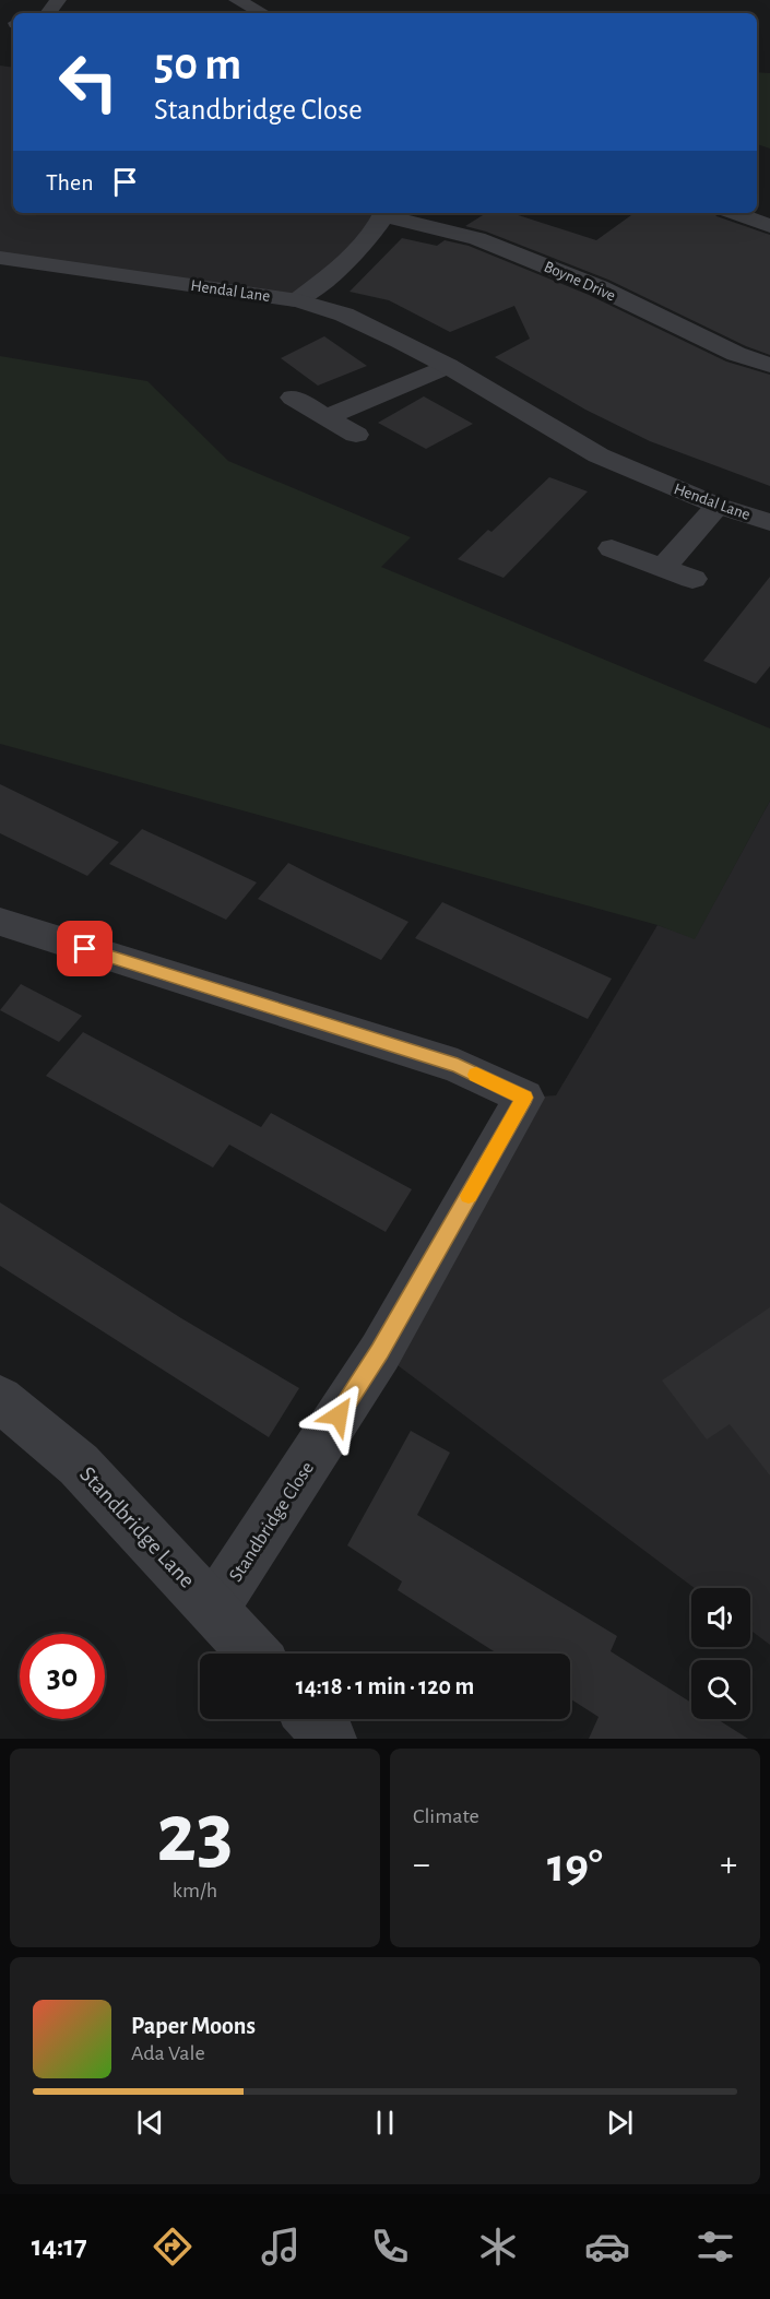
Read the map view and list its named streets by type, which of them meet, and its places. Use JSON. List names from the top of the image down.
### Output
{
  "streets": {
    "street": [
      "Boyne Drive",
      "Hendal Lane",
      "Standbridge Close",
      "Standbridge Lane"
    ]
  },
  "crossings": [
    ["Standbridge Close", "Standbridge Lane"]
  ],
  "page": {
    "turn": ["50 m", "Standbridge Close"],
    "then": "Then",
    "limit": "30",
    "trip": "14:18 · 1 min · 120 m",
    "tile": [
      ["23", "km/h"],
      "Climate"
    ],
    "heat": ["−", "19°", "+"],
    "song": ["Paper Moons", "Ada Vale"],
    "tabs": "14:17"
  }
}
